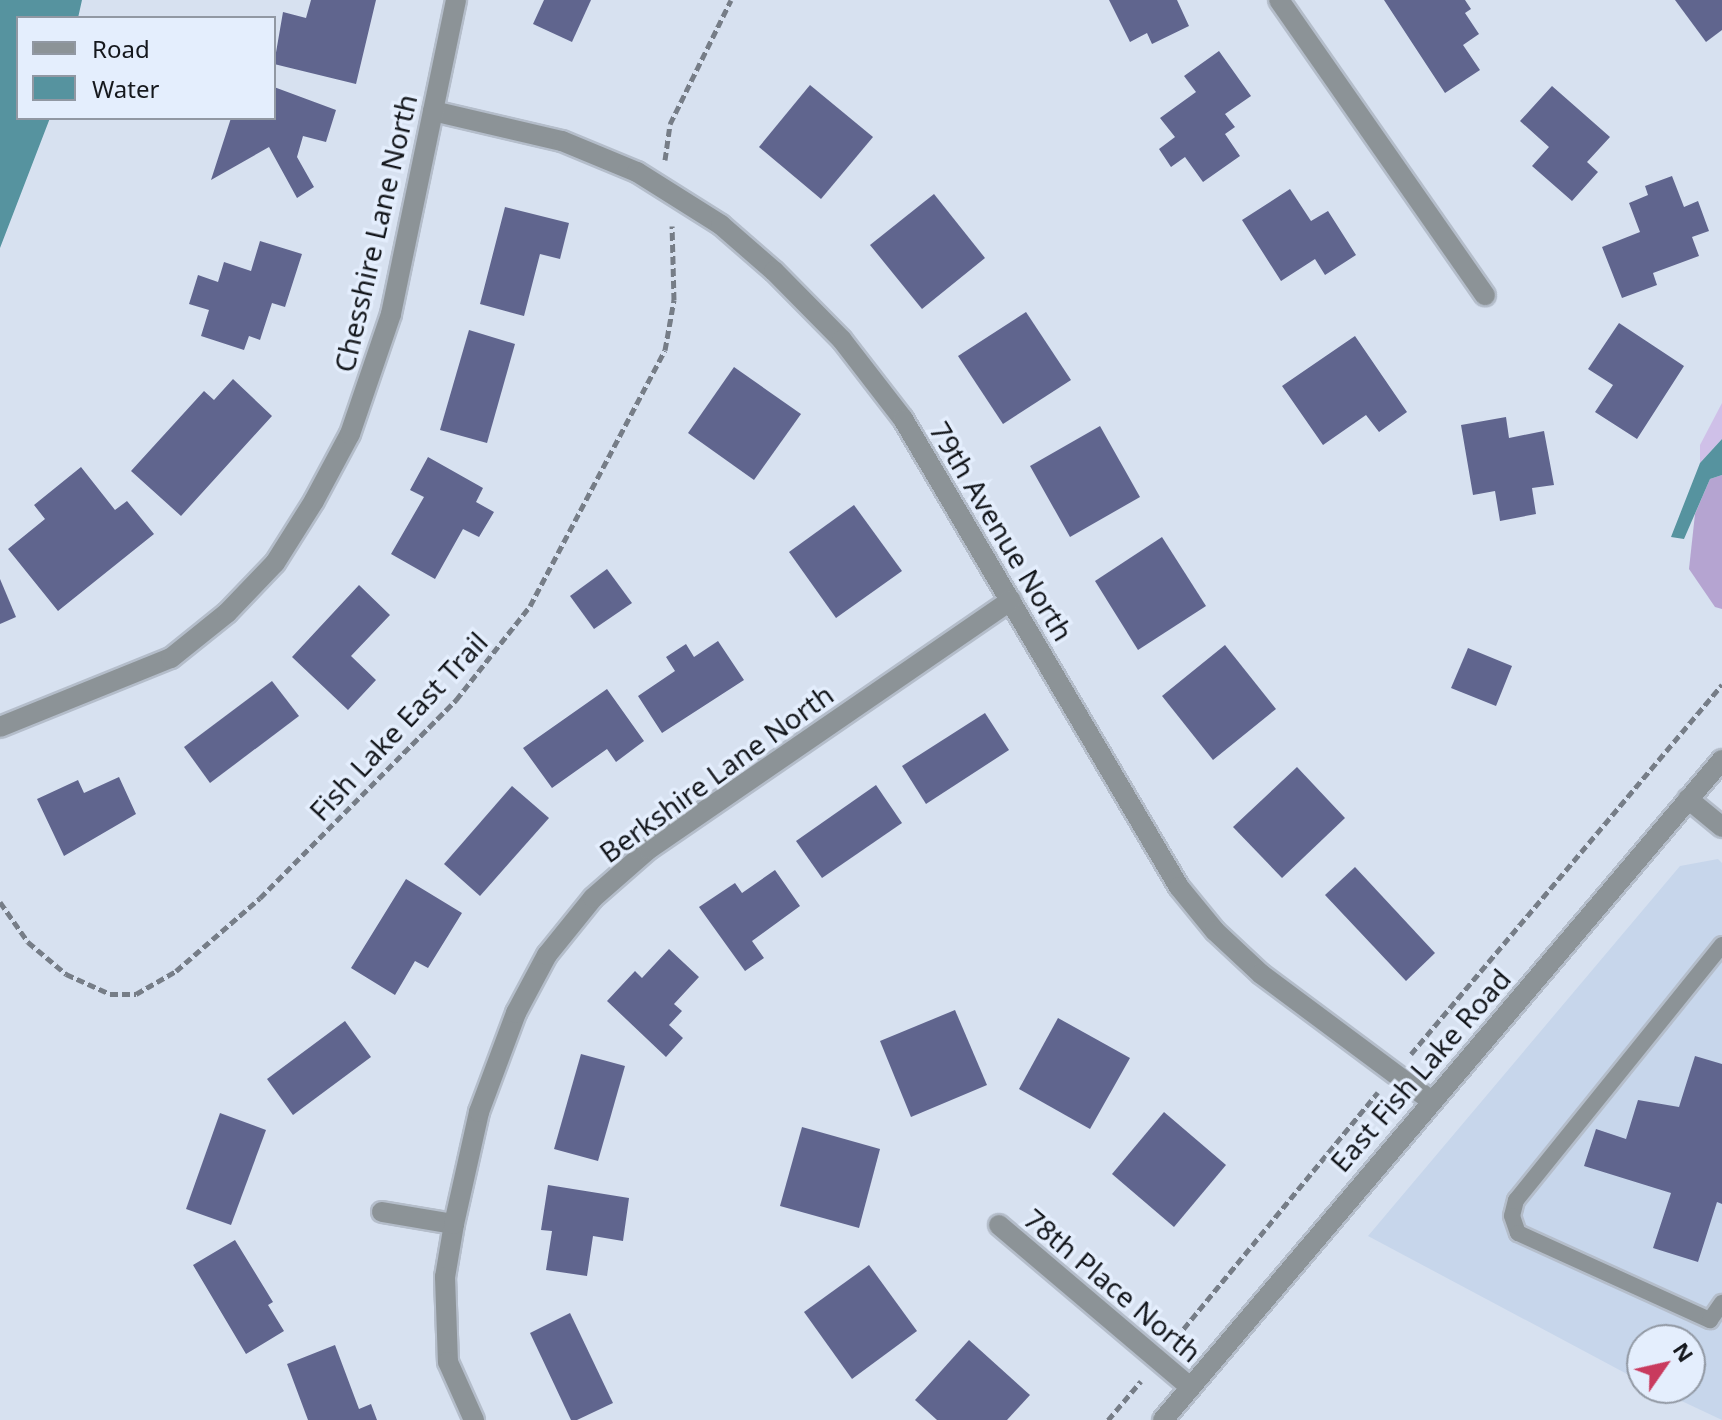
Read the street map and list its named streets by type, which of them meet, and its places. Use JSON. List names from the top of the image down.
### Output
{
  "streets": {
    "street": [
      "Chesshire Lane North",
      "79th Avenue North",
      "Berkshire Lane North",
      "East Fish Lake Road",
      "78th Place North"
    ],
    "path": ["Fish Lake East Trail"]
  },
  "crossings": [
    ["Chesshire Lane North", "79th Avenue North"],
    ["79th Avenue North", "Berkshire Lane North"],
    ["79th Avenue North", "East Fish Lake Road"],
    ["East Fish Lake Road", "78th Place North"]
  ],
  "legend": ["Road", "Water"],
  "north": "top right"
}
